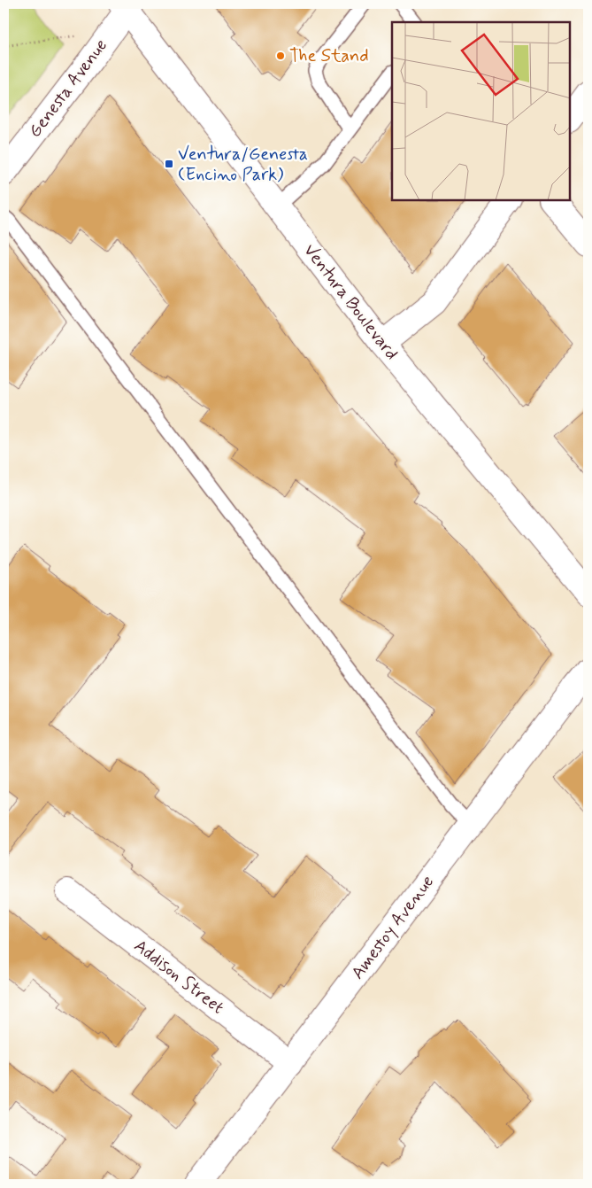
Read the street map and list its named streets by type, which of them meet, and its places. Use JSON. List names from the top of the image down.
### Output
{
  "streets": {
    "street": [
      "Genesta Avenue",
      "Ventura Boulevard",
      "Amestoy Avenue",
      "Addison Street"
    ]
  },
  "crossings": [
    ["Genesta Avenue", "Ventura Boulevard"],
    ["Amestoy Avenue", "Addison Street"]
  ],
  "places": {
    "other": ["The Stand"],
    "transit": ["Ventura/Genesta (Encino Park)"]
  }
}
